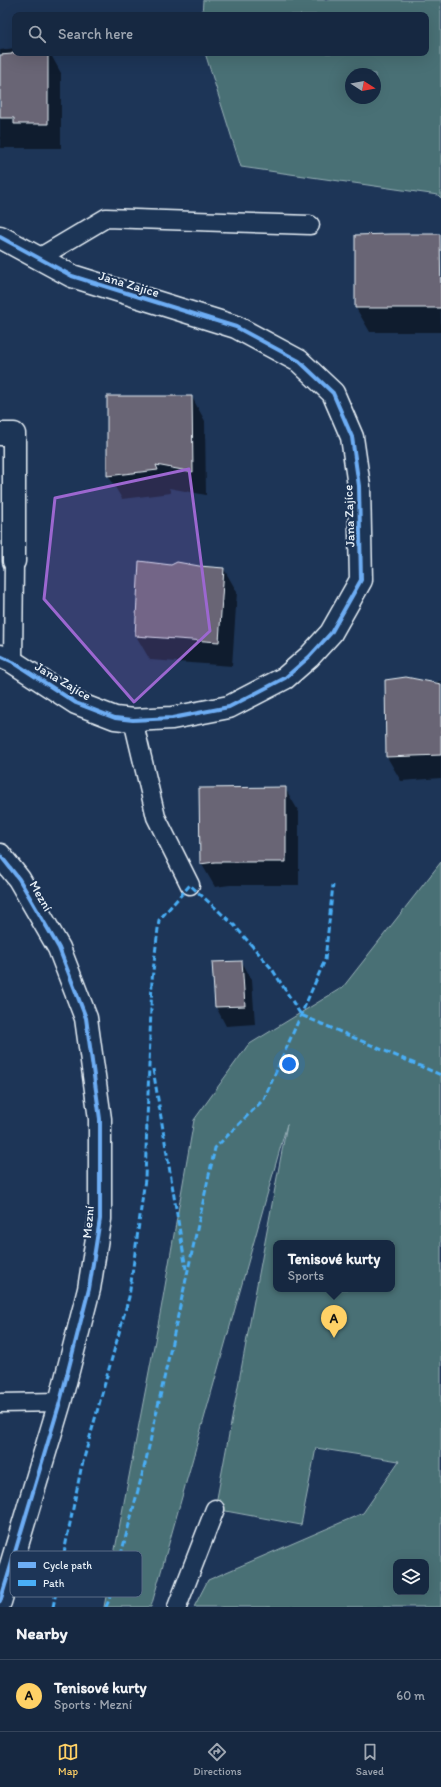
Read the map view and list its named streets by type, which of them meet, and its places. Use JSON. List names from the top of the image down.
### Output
{
  "streets": {
    "street": ["Jana Zajíce", "Mezní"]
  },
  "legend": ["Cycle path", "Path"],
  "north": "right",
  "page": {
    "search": "Search here",
    "popup": ["Tenisové kurty", "Sports"],
    "pins": "A",
    "heading": "Nearby",
    "list": [
      {
        "mark": "A",
        "name": "Tenisové kurty",
        "note": "Sports · Mezní",
        "value": "60 m"
      }
    ],
    "nav": ["Map", "Directions", "Saved"]
  }
}
